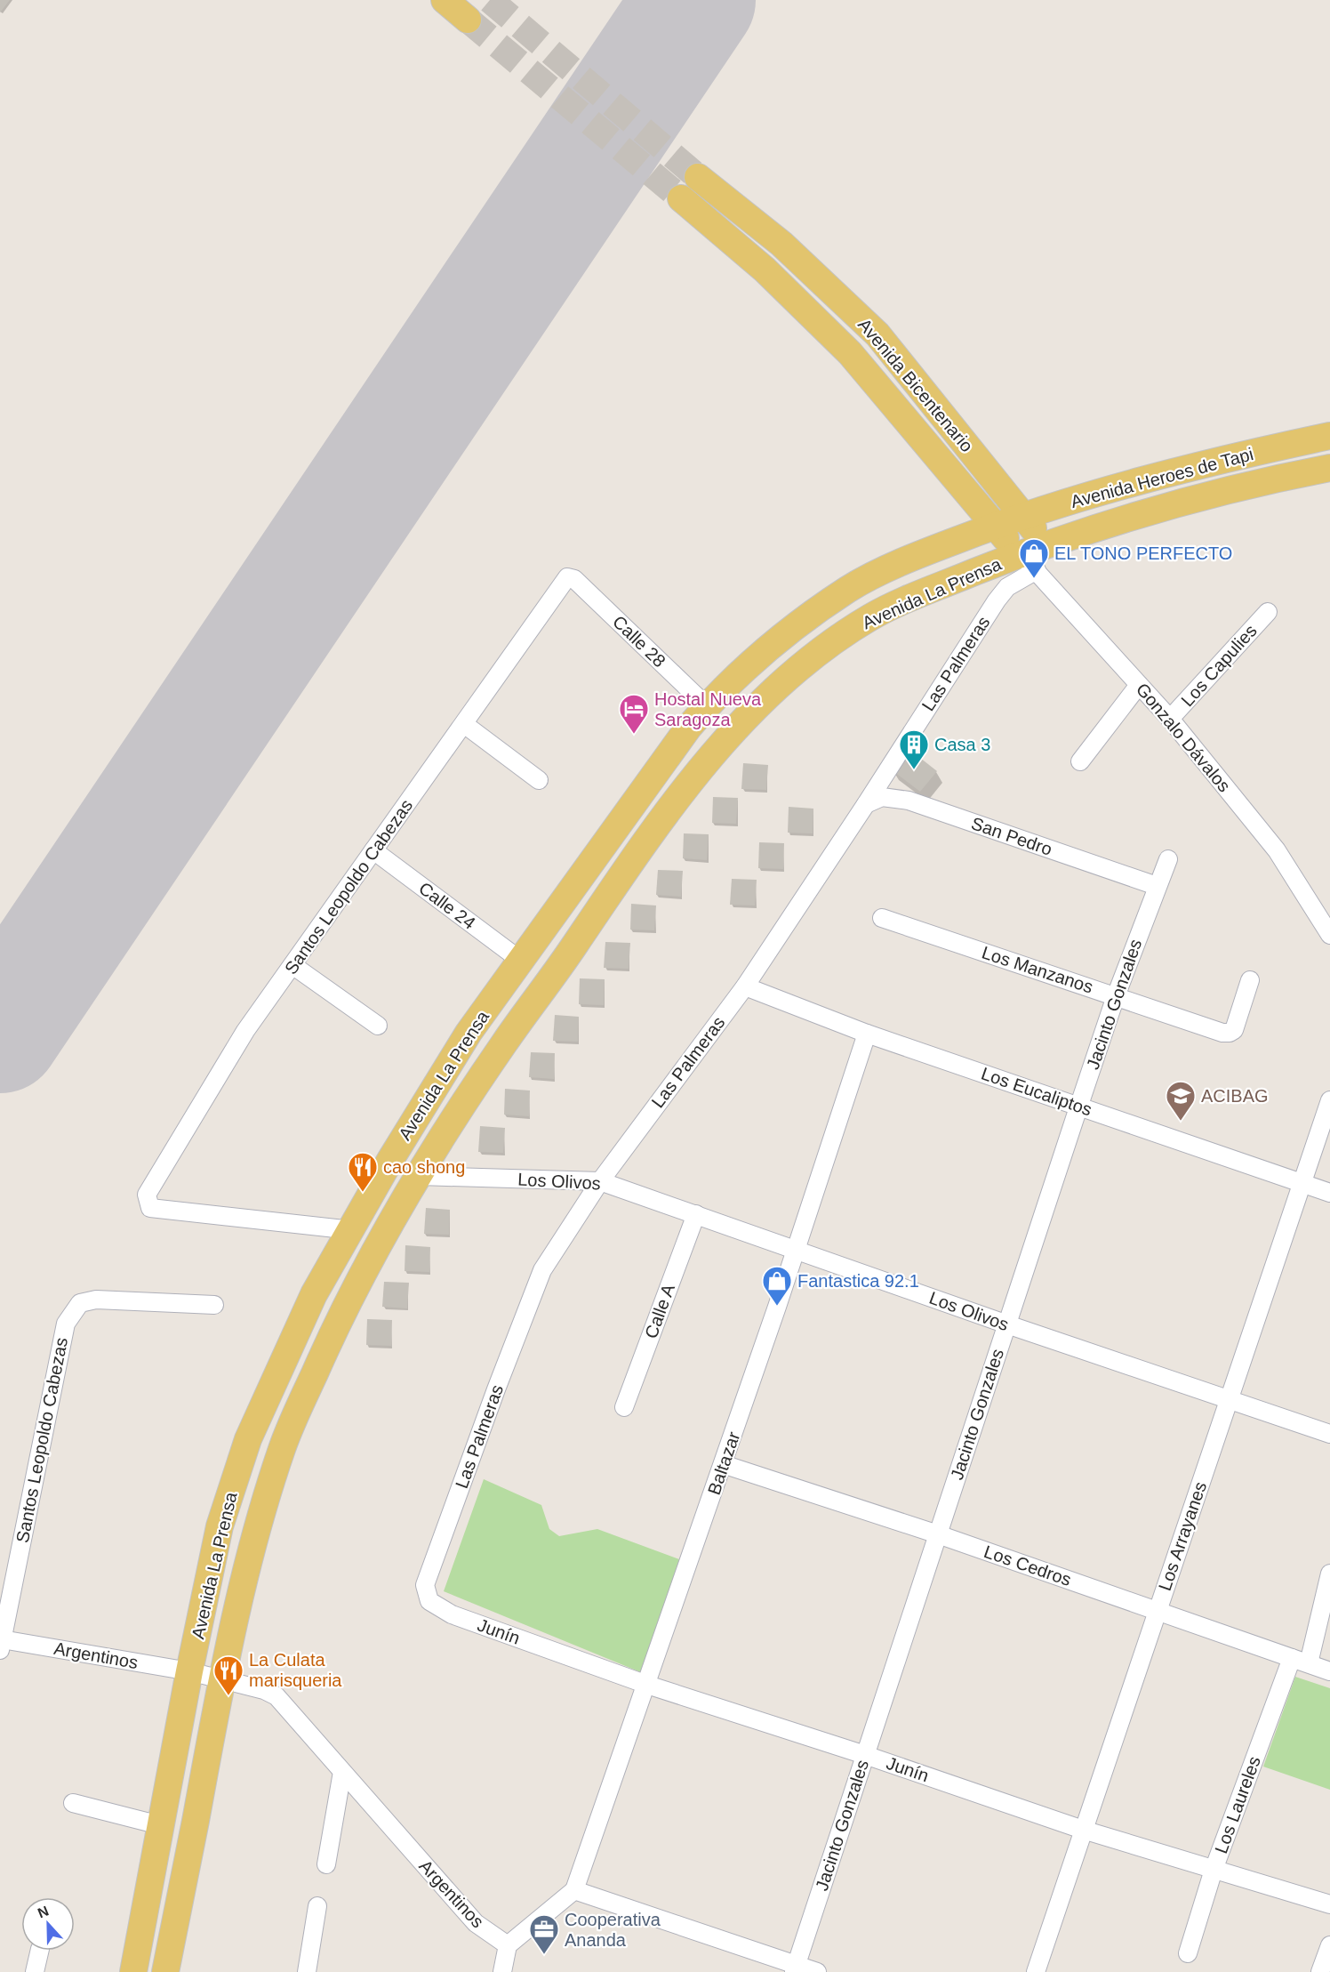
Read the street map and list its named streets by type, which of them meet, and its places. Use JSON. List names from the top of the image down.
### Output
{
  "streets": {
    "main road": ["Avenida Bicentenario", "Avenida Heroes de Tapi", "Avenida La Prensa"],
    "street": [
      "Calle 28",
      "Las Palmeras",
      "Los Capulies",
      "Gonzalo Dávalos",
      "San Pedro",
      "Santos Leopoldo Cabezas",
      "Calle 24",
      "Los Manzanos",
      "Jacinto Gonzales",
      "Los Eucaliptos",
      "Los Olivos",
      "Calle A",
      "Baltazar",
      "Los Arrayanes",
      "Los Cedros",
      "Junín",
      "Argentinos",
      "Los Laureles"
    ]
  },
  "crossings": [
    ["Avenida Bicentenario", "Avenida Heroes de Tapi"],
    ["Avenida Bicentenario", "Avenida La Prensa"],
    ["Avenida Bicentenario", "Las Palmeras"],
    ["Avenida Bicentenario", "Gonzalo Dávalos"],
    ["Avenida Heroes de Tapi", "Avenida La Prensa"],
    ["Avenida Heroes de Tapi", "Las Palmeras"],
    ["Avenida Heroes de Tapi", "Gonzalo Dávalos"],
    ["Avenida La Prensa", "Calle 28"],
    ["Avenida La Prensa", "Las Palmeras"],
    ["Avenida La Prensa", "Gonzalo Dávalos"],
    ["Avenida La Prensa", "Santos Leopoldo Cabezas"],
    ["Avenida La Prensa", "Calle 24"],
    ["Avenida La Prensa", "Los Olivos"],
    ["Avenida La Prensa", "Argentinos"],
    ["Calle 28", "Santos Leopoldo Cabezas"],
    ["Las Palmeras", "Gonzalo Dávalos"],
    ["Las Palmeras", "San Pedro"],
    ["Las Palmeras", "Los Eucaliptos"],
    ["Las Palmeras", "Los Olivos"],
    ["Las Palmeras", "Junín"],
    ["Los Capulies", "Gonzalo Dávalos"],
    ["San Pedro", "Jacinto Gonzales"],
    ["Santos Leopoldo Cabezas", "Calle 24"],
    ["Santos Leopoldo Cabezas", "Argentinos"],
    ["Los Manzanos", "Jacinto Gonzales"],
    ["Jacinto Gonzales", "Los Eucaliptos"],
    ["Jacinto Gonzales", "Los Olivos"],
    ["Jacinto Gonzales", "Los Cedros"],
    ["Jacinto Gonzales", "Junín"],
    ["Los Eucaliptos", "Baltazar"],
    ["Los Eucaliptos", "Los Arrayanes"],
    ["Los Olivos", "Calle A"],
    ["Los Olivos", "Baltazar"],
    ["Los Olivos", "Los Arrayanes"],
    ["Baltazar", "Los Cedros"],
    ["Baltazar", "Junín"],
    ["Los Arrayanes", "Los Cedros"],
    ["Los Arrayanes", "Junín"],
    ["Los Cedros", "Los Laureles"],
    ["Junín", "Los Laureles"]
  ],
  "places": {
    "shop": ["EL TONO PERFECTO", "Fantastica 92.1"],
    "hotel": ["Hostal Nueva Saragoza"],
    "building": ["Casa 3"],
    "school or university": ["ACIBAG"],
    "restaurant": ["cao shong", "La Culata marisqueria"],
    "office": ["Cooperativa Ananda"]
  },
  "north": "top"
}
